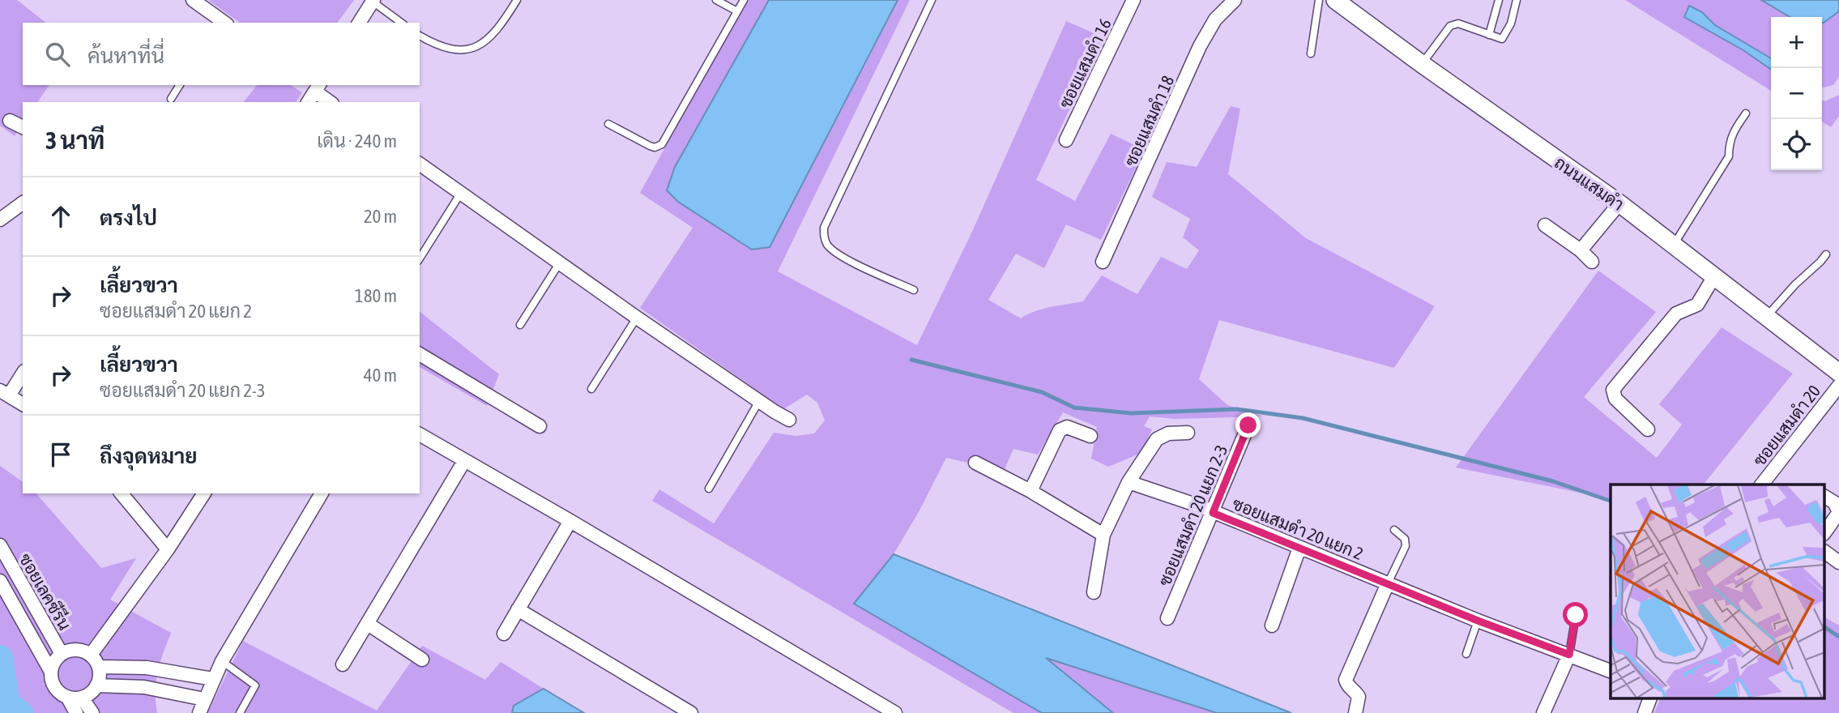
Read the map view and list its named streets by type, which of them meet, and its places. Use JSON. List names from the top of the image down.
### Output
{
  "streets": {
    "street": [
      "ซอยแสมดำ 16",
      "ซอยแสมดำ 18",
      "ถนนแสมดำ",
      "ซอยแสมดำ 20",
      "ซอยแสมดำ 20 แยก 2-3",
      "ซอยแสมดำ 20 แยก 2",
      "ซอยเลคซีรีน"
    ]
  },
  "crossings": [
    ["ซอยแสมดำ 20 แยก 2-3", "ซอยแสมดำ 20 แยก 2"]
  ],
  "page": {
    "map_buttons": ["+", "−"],
    "search": "ค้นหาที่นี่",
    "heading": ["3 นาที", "เดิน · 240 m"],
    "list": [
      ["ตรงไป", "20 m"],
      ["เลี้ยวขวา", "ซอยแสมดำ 20 แยก 2", "180 m"],
      ["เลี้ยวขวา", "ซอยแสมดำ 20 แยก 2-3", "40 m"],
      "ถึงจุดหมาย"
    ]
  }
}
